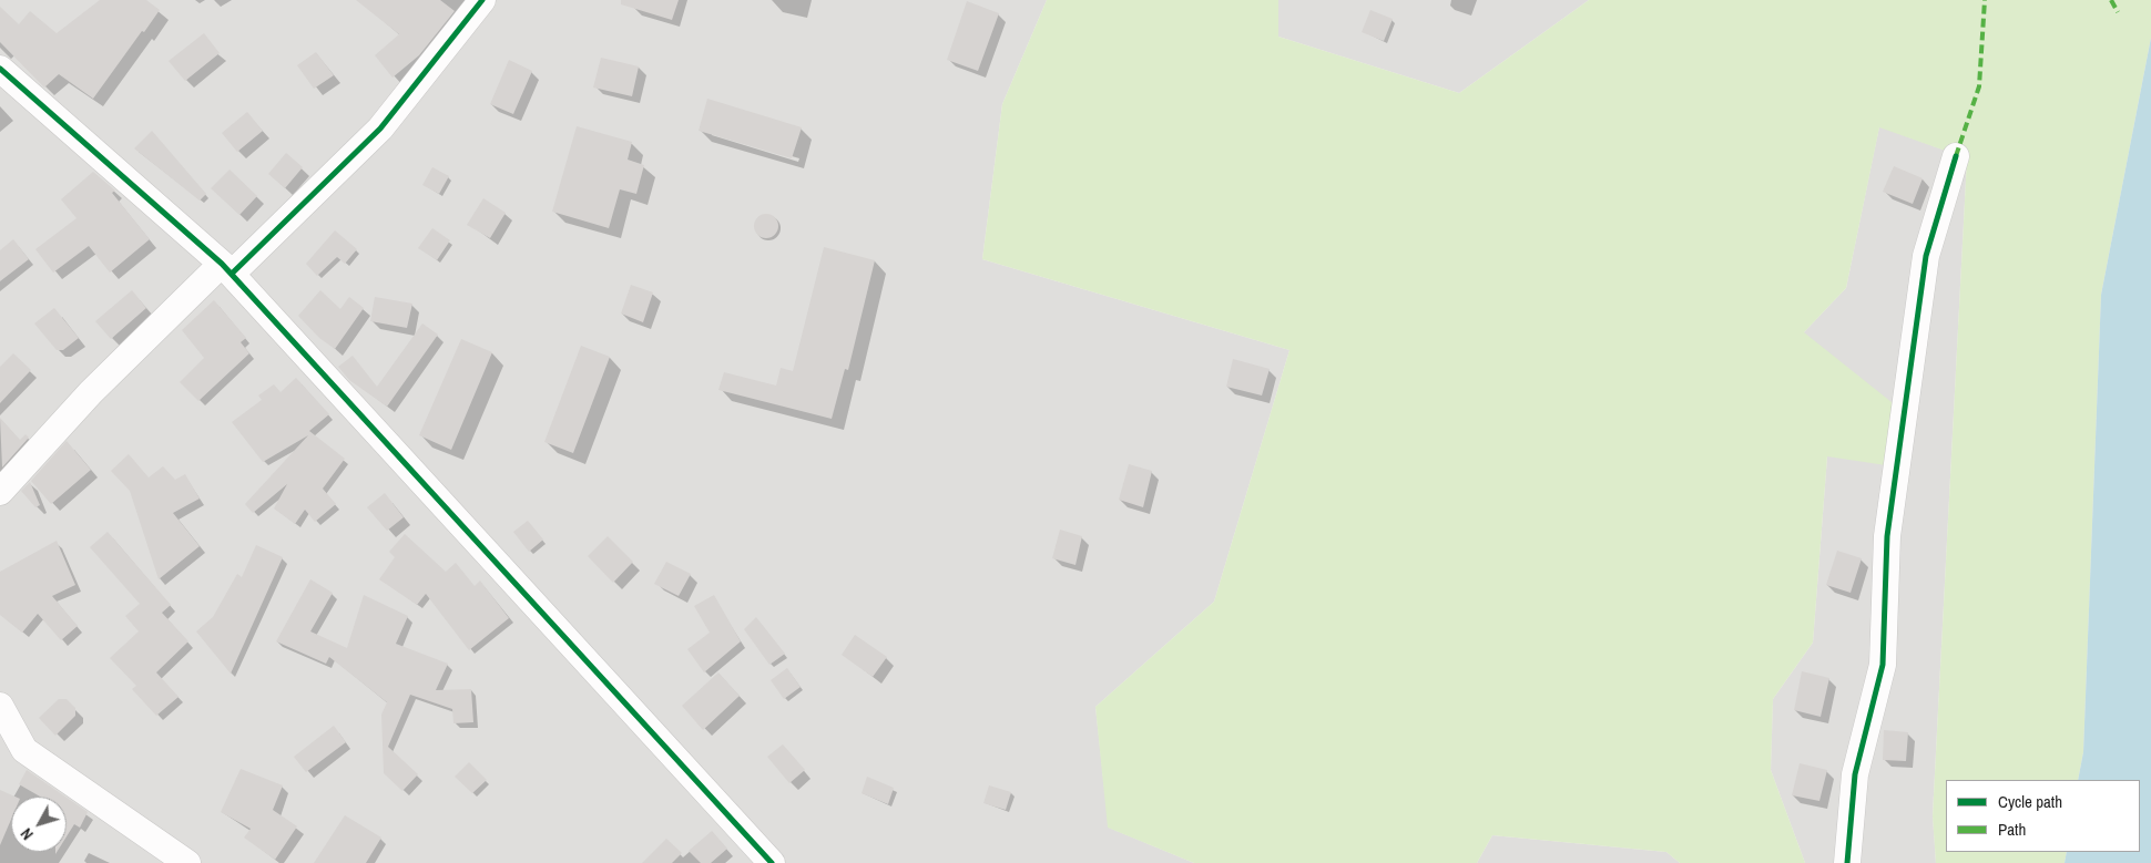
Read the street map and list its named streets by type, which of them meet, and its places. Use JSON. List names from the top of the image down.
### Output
{
  "legend": ["Cycle path", "Path"],
  "north": "bottom left"
}
